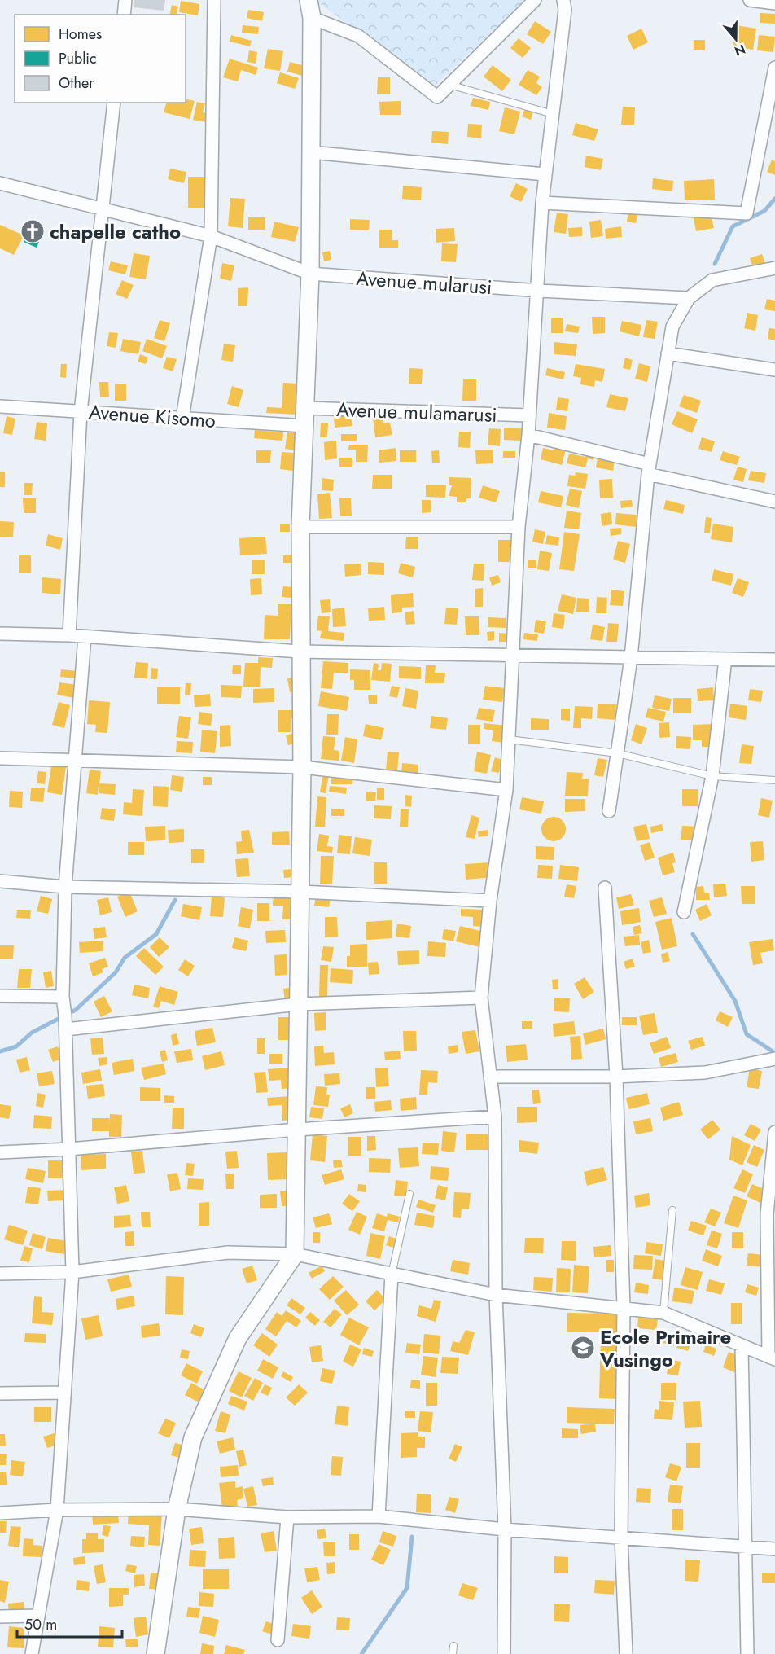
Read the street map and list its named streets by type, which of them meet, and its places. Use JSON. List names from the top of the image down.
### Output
{
  "streets": {
    "street": ["Avenue mularusi", "Avenue mulamarusi", "Avenue Kisomo"]
  },
  "places": {
    "church": ["chapelle catho"],
    "school or university": ["Ecole Primaire Vusingo"]
  },
  "legend": ["Homes", "Public", "Other"],
  "scale_bar": "50 m",
  "north": "bottom"
}
